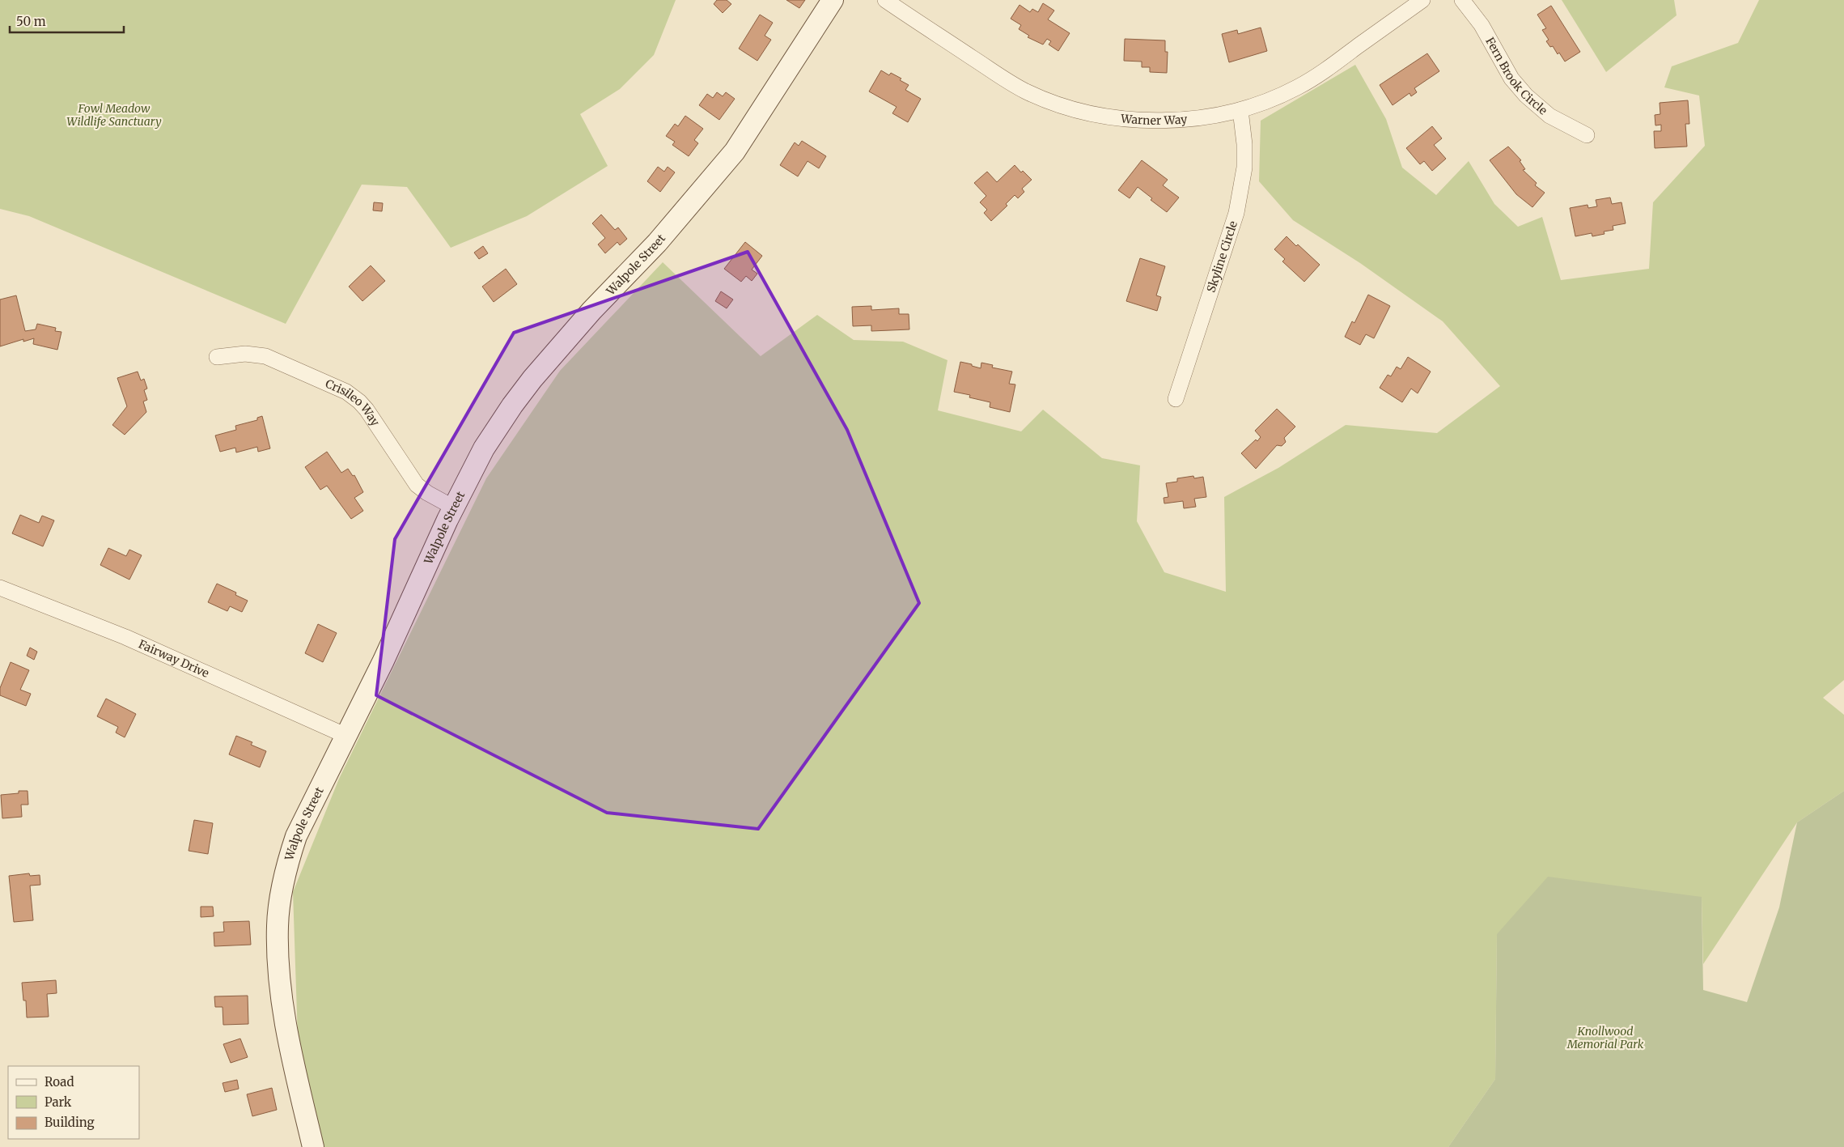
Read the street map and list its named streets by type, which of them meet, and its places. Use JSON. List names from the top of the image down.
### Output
{
  "streets": {
    "main road": ["Walpole Street"],
    "street": [
      "Fern Brook Circle",
      "Warner Way",
      "Skyline Circle",
      "Crisileo Way",
      "Fairway Drive"
    ]
  },
  "crossings": [
    ["Warner Way", "Skyline Circle"],
    ["Walpole Street", "Crisileo Way"],
    ["Walpole Street", "Fairway Drive"]
  ],
  "parks": ["Fowl Meadow Wildlife Sanctuary", "Knollwood Memorial Park"],
  "legend": ["Road", "Park", "Building"],
  "scale_bar": "50 m"
}
